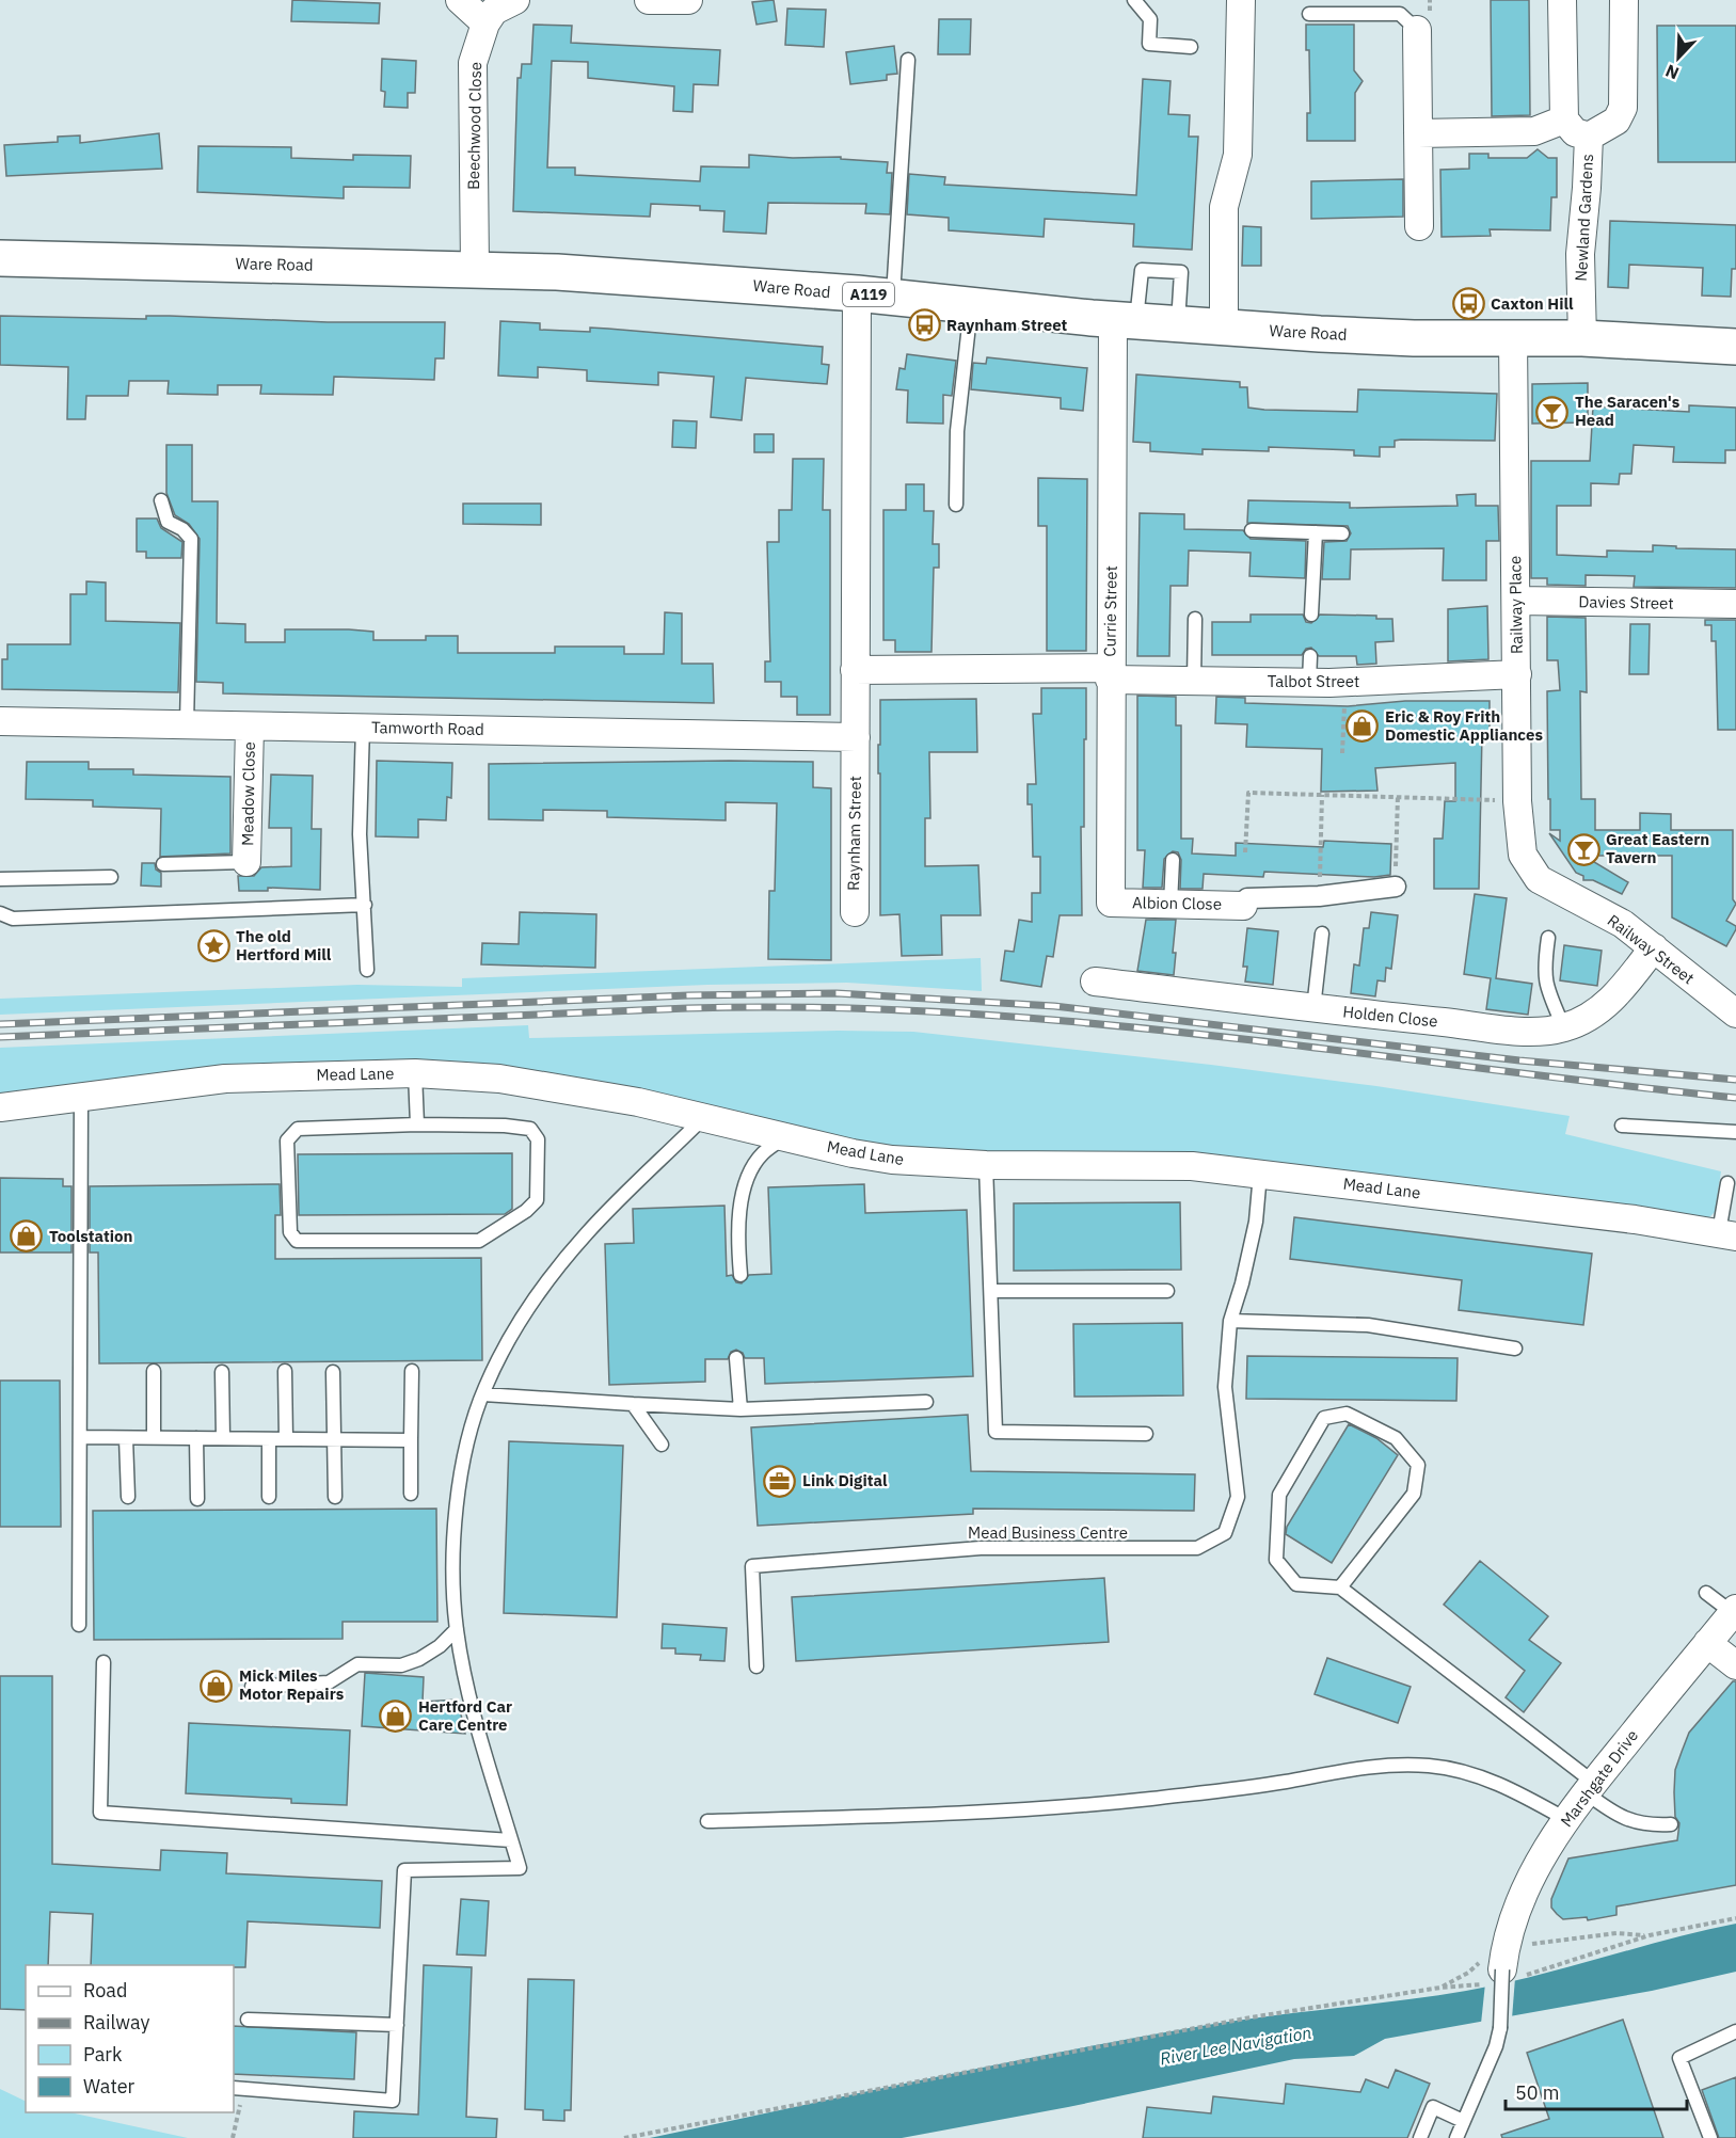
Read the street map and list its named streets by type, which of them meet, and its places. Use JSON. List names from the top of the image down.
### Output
{
  "streets": {
    "main road": ["Ware Road", "A119"],
    "street": [
      "Beechwood Close",
      "Newland Gardens",
      "Davies Street",
      "Railway Place",
      "Currie Street",
      "Talbot Street",
      "Tamworth Road",
      "Meadow Close",
      "Raynham Street",
      "Albion Close",
      "Railway Street",
      "Holden Close",
      "Mead Lane",
      "Marshgate Drive"
    ],
    "lane": ["Mead Business Centre"]
  },
  "crossings": [
    ["Beechwood Close", "Ware Road"],
    ["Newland Gardens", "Ware Road"],
    ["Ware Road", "Railway Place"],
    ["Ware Road", "Currie Street"],
    ["Ware Road", "Raynham Street"],
    ["Davies Street", "Railway Place"],
    ["Railway Place", "Talbot Street"],
    ["Railway Place", "Railway Street"],
    ["Currie Street", "Talbot Street"],
    ["Currie Street", "Albion Close"],
    ["Talbot Street", "Raynham Street"],
    ["Tamworth Road", "Meadow Close"],
    ["Tamworth Road", "Raynham Street"],
    ["Railway Street", "Holden Close"],
    ["Mead Lane", "Mead Business Centre"]
  ],
  "water": ["River Lee Navigation"],
  "places": {
    "bus stop": ["Caxton Hill", "Raynham Street"],
    "bar": ["The Saracen's Head", "Great Eastern Tavern"],
    "shop": [
      "Eric & Roy Frith Domestic Appliances",
      "Toolstation",
      "Mick Miles Motor Repairs",
      "Hertford Car Care Centre"
    ],
    "place": ["The old Hertford Mill"],
    "office": ["Link Digital"]
  },
  "legend": [
    "Road",
    "Railway",
    "Park",
    "Water"
  ],
  "scale_bar": "50 m",
  "north": "bottom left"
}
